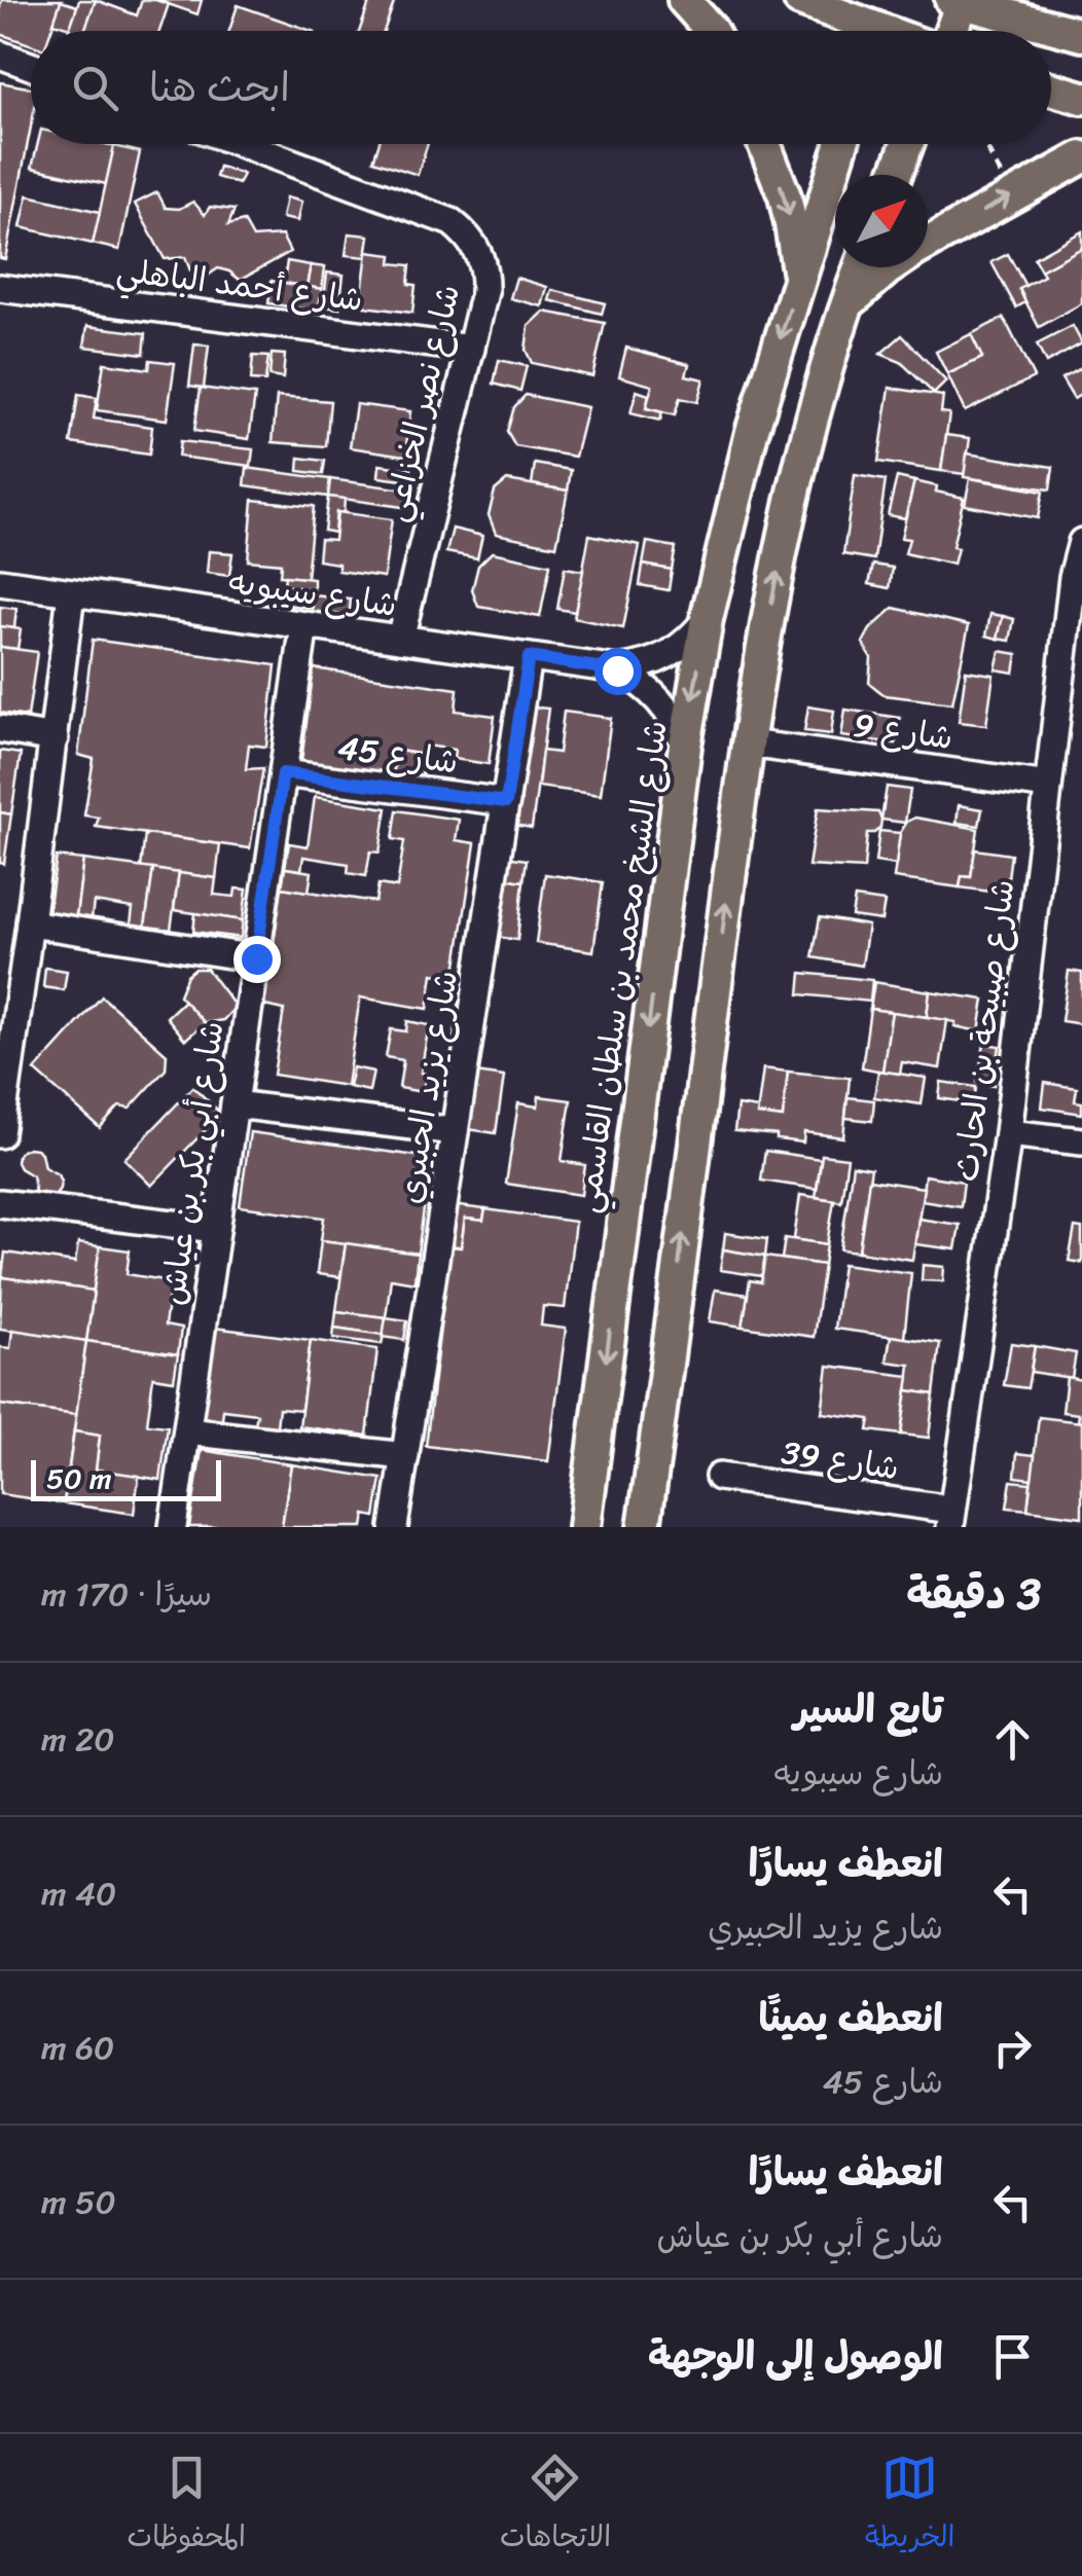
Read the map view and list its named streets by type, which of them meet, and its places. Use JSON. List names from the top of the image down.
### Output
{
  "streets": {
    "main road": ["شارع الشيخ محمد بن سلطان القاسمي"],
    "street": [
      "شارع أحمد الباهلي",
      "شارع نصر الخزاعي",
      "شارع سيبويه",
      "شارع 9",
      "شارع 45",
      "شارع صبيحة بن الحارث",
      "شارع يزيد الحبيري",
      "شارع أبي بكر بن عياش",
      "شارع 39"
    ]
  },
  "crossings": [
    ["شارع أحمد الباهلي", "شارع نصر الخزاعي"],
    ["شارع نصر الخزاعي", "شارع سيبويه"],
    ["شارع سيبويه", "شارع الشيخ محمد بن سلطان القاسمي"],
    ["شارع سيبويه", "شارع يزيد الحبيري"],
    ["شارع سيبويه", "شارع أبي بكر بن عياش"],
    ["شارع 9", "شارع صبيحة بن الحارث"],
    ["شارع 45", "شارع يزيد الحبيري"],
    ["شارع 45", "شارع أبي بكر بن عياش"],
    ["شارع صبيحة بن الحارث", "شارع 39"]
  ],
  "scale_bar": "50 m",
  "north": "top right",
  "page": {
    "search": "ابحث هنا",
    "scale": "50 m",
    "heading": ["3 دقيقة", "سيرًا · 170 m"],
    "list": [
      ["تابع السير", "شارع سيبويه", "20 m"],
      ["انعطف يسارًا", "شارع يزيد الحبيري", "40 m"],
      ["انعطف يمينًا", "شارع 45", "60 m"],
      ["انعطف يسارًا", "شارع أبي بكر بن عياش", "50 m"],
      "الوصول إلى الوجهة"
    ],
    "nav": ["الخريطة", "الاتجاهات", "المحفوظات"]
  }
}
